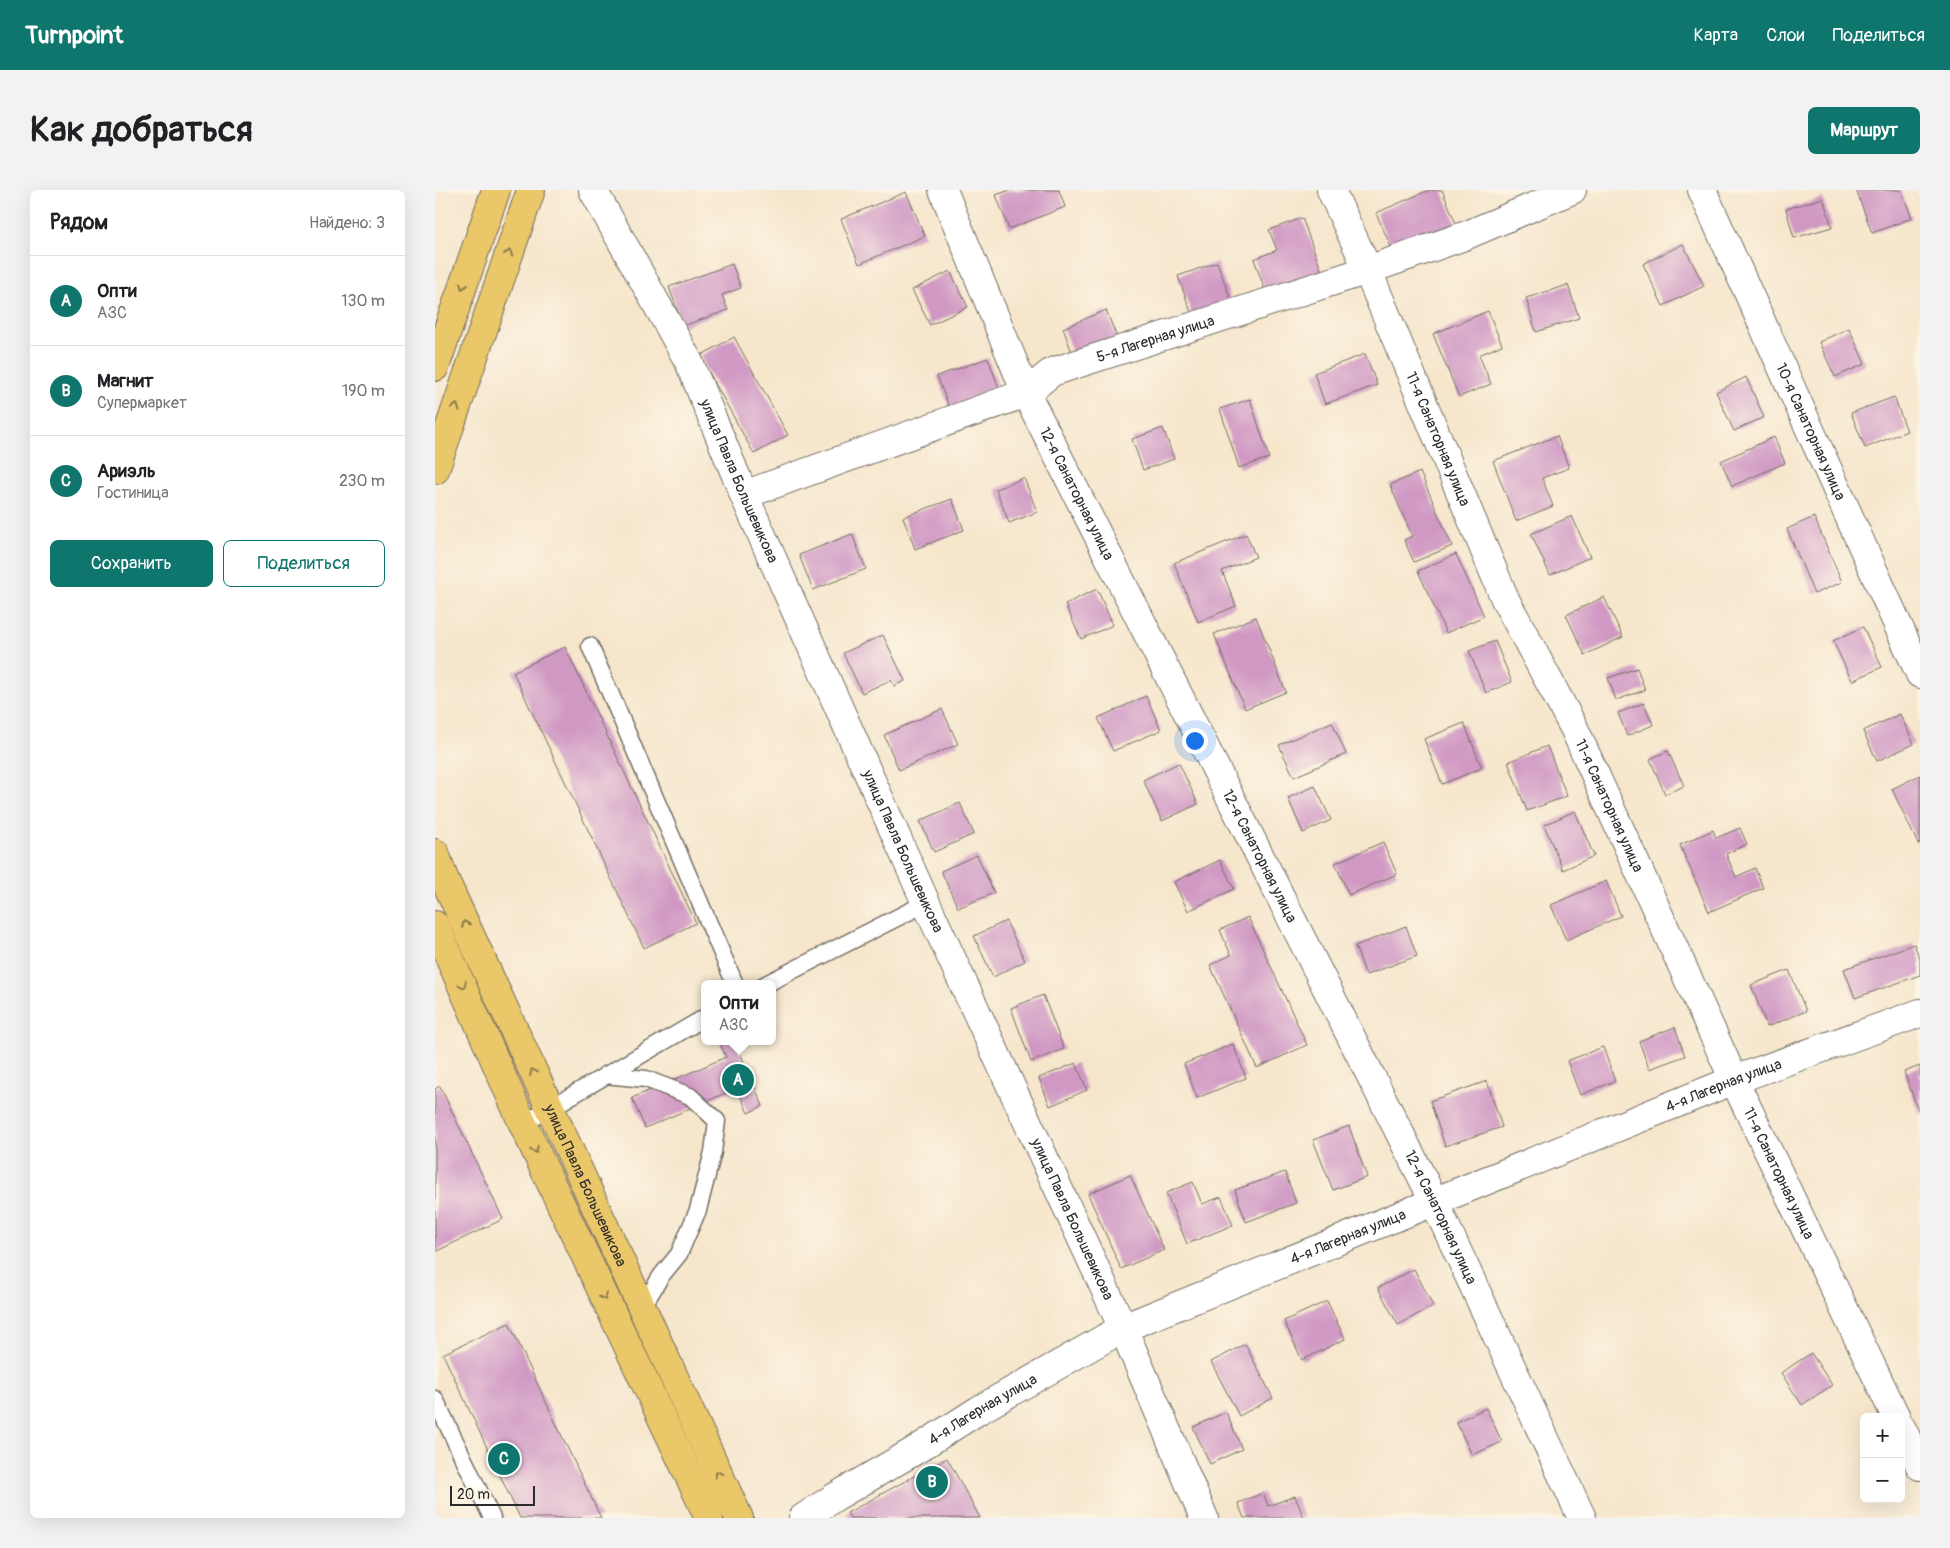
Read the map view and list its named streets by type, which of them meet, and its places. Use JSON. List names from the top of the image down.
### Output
{
  "streets": {
    "main road": ["улица Павла Большевикова"],
    "street": [
      "5-я Лагерная улица",
      "10-я Санаторная улица",
      "11-я Санаторная улица",
      "12-я Санаторная улица",
      "4-я Лагерная улица"
    ]
  },
  "crossings": [
    ["5-я Лагерная улица", "11-я Санаторная улица"],
    ["5-я Лагерная улица", "улица Павла Большевикова"],
    ["5-я Лагерная улица", "12-я Санаторная улица"],
    ["11-я Санаторная улица", "4-я Лагерная улица"],
    ["улица Павла Большевикова", "4-я Лагерная улица"],
    ["12-я Санаторная улица", "4-я Лагерная улица"]
  ],
  "scale_bar": "20 m",
  "page": {
    "header": "Turnpoint",
    "nav": ["Карта", "Слои", "Поделиться"],
    "buttons": [
      "Маршрут",
      ["Сохранить", "Поделиться"]
    ],
    "title": "Как добраться",
    "heading": ["Рядом", "Найдено: 3"],
    "list": [
      {
        "mark": "A",
        "name": "Опти",
        "note": "АЗС",
        "value": "130 m"
      },
      {
        "mark": "B",
        "name": "Магнит",
        "note": "Супермаркет",
        "value": "190 m"
      },
      {
        "mark": "C",
        "name": "Ариэль",
        "note": "Гостиница",
        "value": "230 m"
      }
    ],
    "popup": ["Опти", "АЗС"],
    "pins": ["A", "C", "B"],
    "map_buttons": ["+", "−"],
    "scale": "20 m"
  }
}
